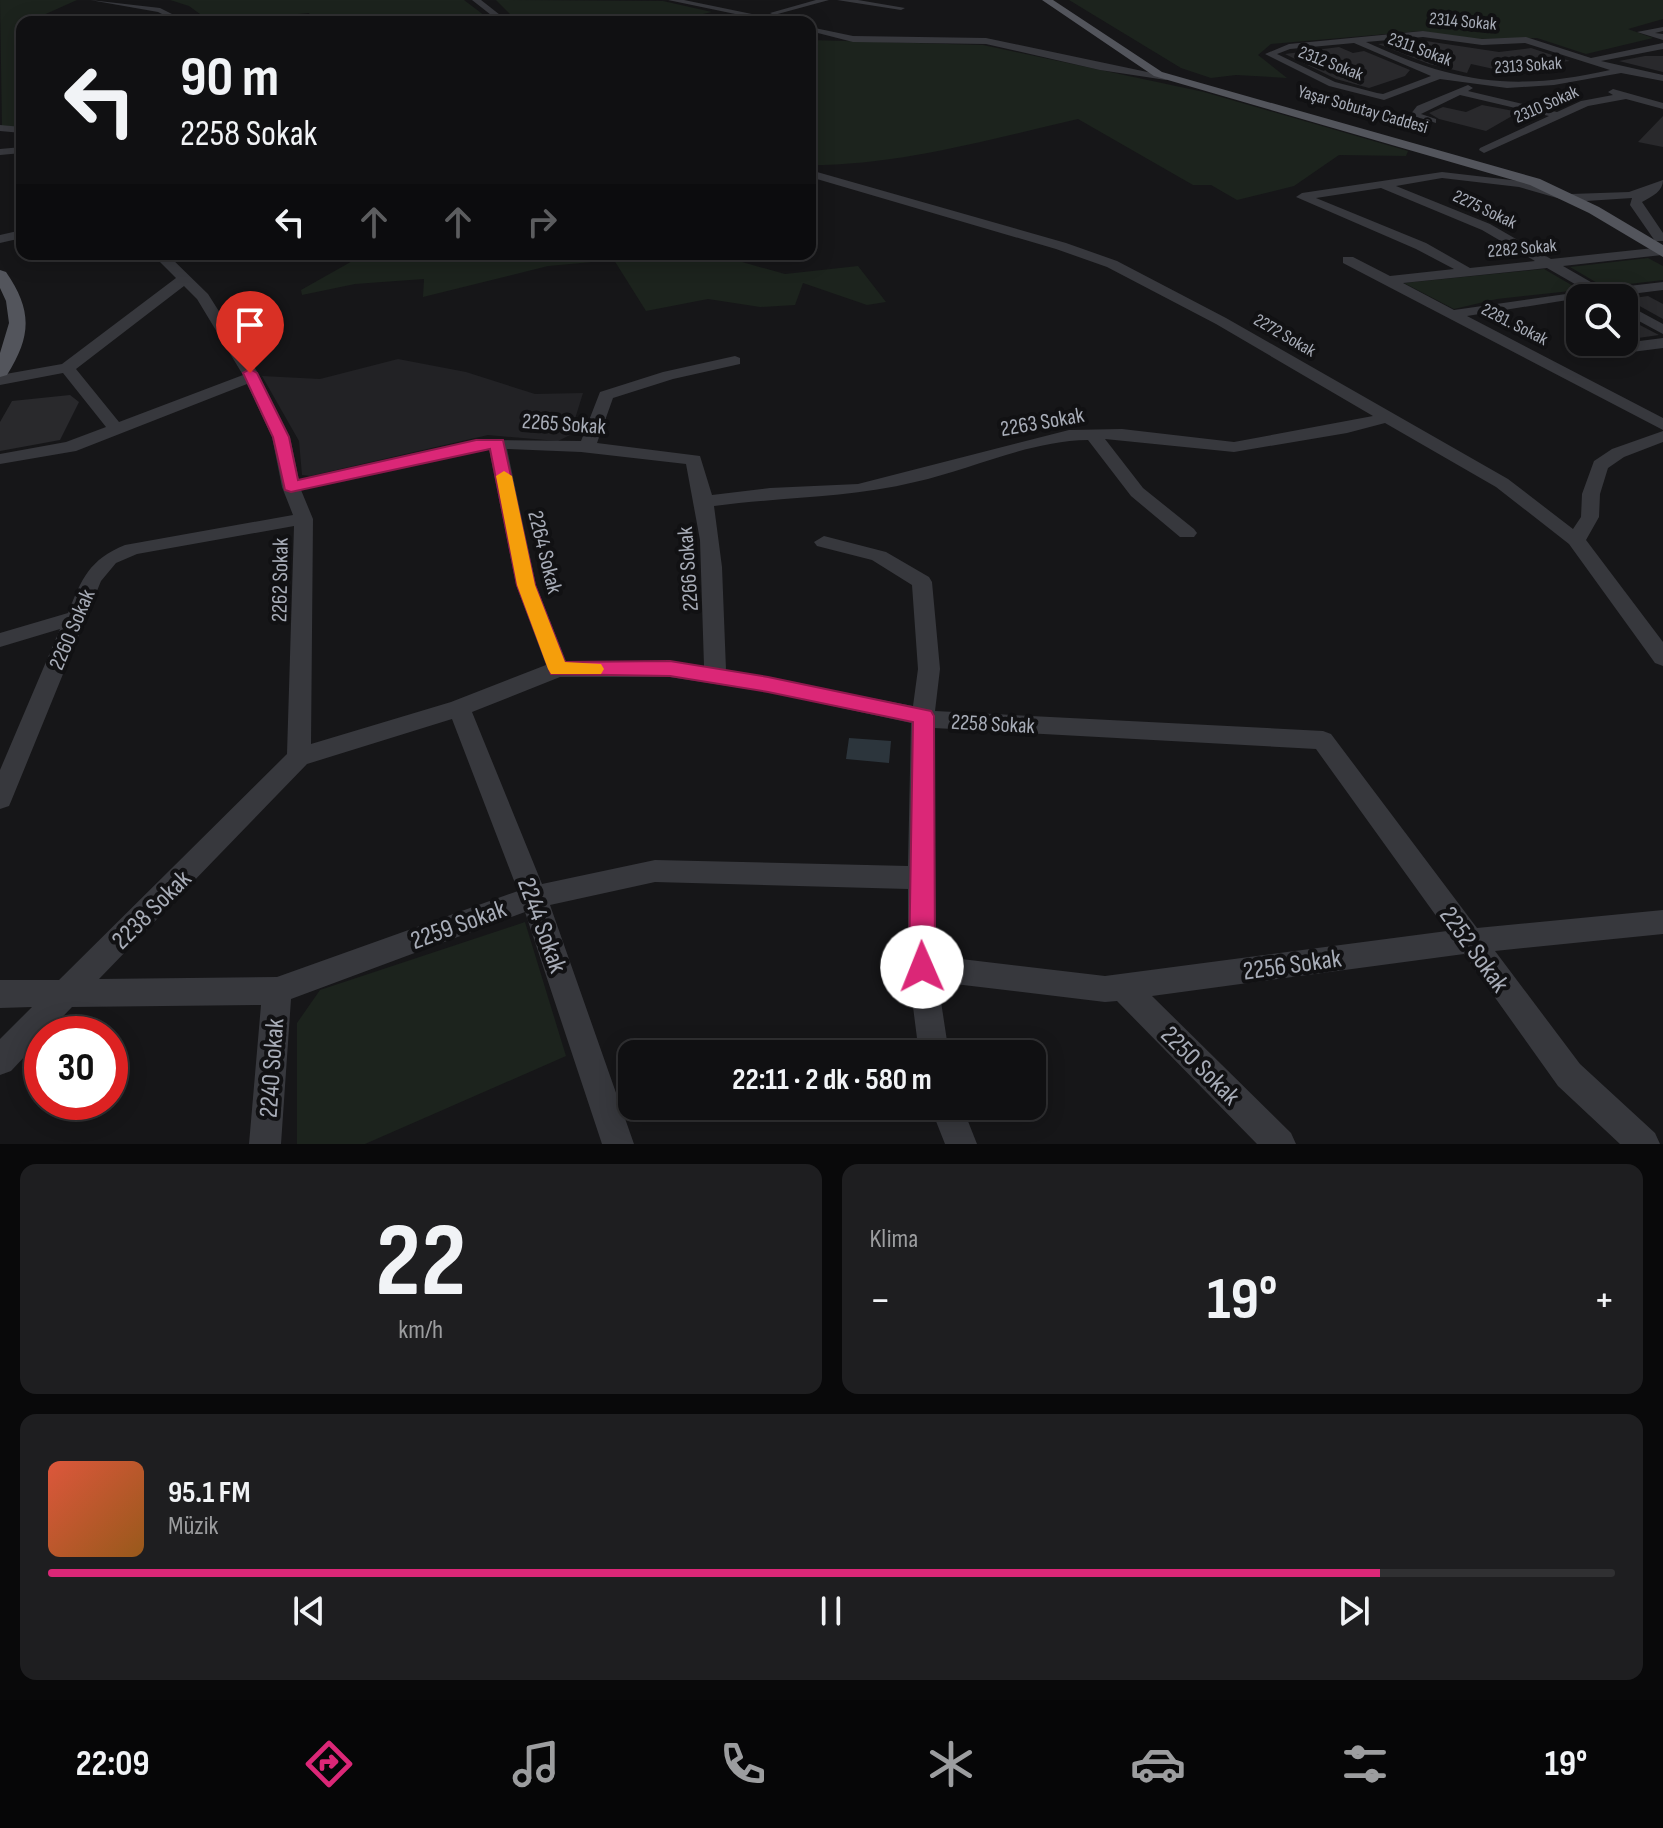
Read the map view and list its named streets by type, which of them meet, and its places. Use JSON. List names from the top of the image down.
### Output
{
  "streets": {
    "main road": ["Yaşar Sobutay Caddesi"],
    "street": [
      "2314 Sokak",
      "2311 Sokak",
      "2312 Sokak",
      "2313 Sokak",
      "2310 Sokak",
      "2275 Sokak",
      "2282 Sokak",
      "2281. Sokak",
      "2272 Sokak",
      "2263 Sokak",
      "2265 Sokak",
      "2264 Sokak",
      "2266 Sokak",
      "2262 Sokak",
      "2260 Sokak",
      "2258 Sokak",
      "2238 Sokak",
      "2259 Sokak",
      "2244 Sokak",
      "2252 Sokak",
      "2256 Sokak",
      "2250 Sokak",
      "2240 Sokak"
    ]
  },
  "crossings": [
    ["2314 Sokak", "2311 Sokak"],
    ["2314 Sokak", "2312 Sokak"],
    ["2314 Sokak", "2313 Sokak"],
    ["2311 Sokak", "2312 Sokak"],
    ["2311 Sokak", "2313 Sokak"],
    ["2311 Sokak", "2310 Sokak"],
    ["2313 Sokak", "2310 Sokak"],
    ["Yaşar Sobutay Caddesi", "2282 Sokak"],
    ["2275 Sokak", "2282 Sokak"],
    ["2282 Sokak", "2281. Sokak"],
    ["2272 Sokak", "2263 Sokak"],
    ["2263 Sokak", "2266 Sokak"],
    ["2265 Sokak", "2264 Sokak"],
    ["2265 Sokak", "2266 Sokak"],
    ["2265 Sokak", "2262 Sokak"],
    ["2264 Sokak", "2258 Sokak"],
    ["2266 Sokak", "2258 Sokak"],
    ["2262 Sokak", "2260 Sokak"],
    ["2262 Sokak", "2258 Sokak"],
    ["2262 Sokak", "2238 Sokak"],
    ["2258 Sokak", "2238 Sokak"],
    ["2258 Sokak", "2244 Sokak"],
    ["2258 Sokak", "2252 Sokak"],
    ["2238 Sokak", "2259 Sokak"],
    ["2259 Sokak", "2244 Sokak"],
    ["2259 Sokak", "2240 Sokak"],
    ["2252 Sokak", "2256 Sokak"],
    ["2256 Sokak", "2250 Sokak"]
  ],
  "page": {
    "turn": ["90 m", "2258 Sokak"],
    "limit": "30",
    "trip": "22:11 · 2 dk · 580 m",
    "tile": [
      ["22", "km/h"],
      "Klima"
    ],
    "heat": ["−", "19°", "+"],
    "song": ["95.1 FM", "Müzik"],
    "tabs": ["22:09", "19°"]
  }
}
